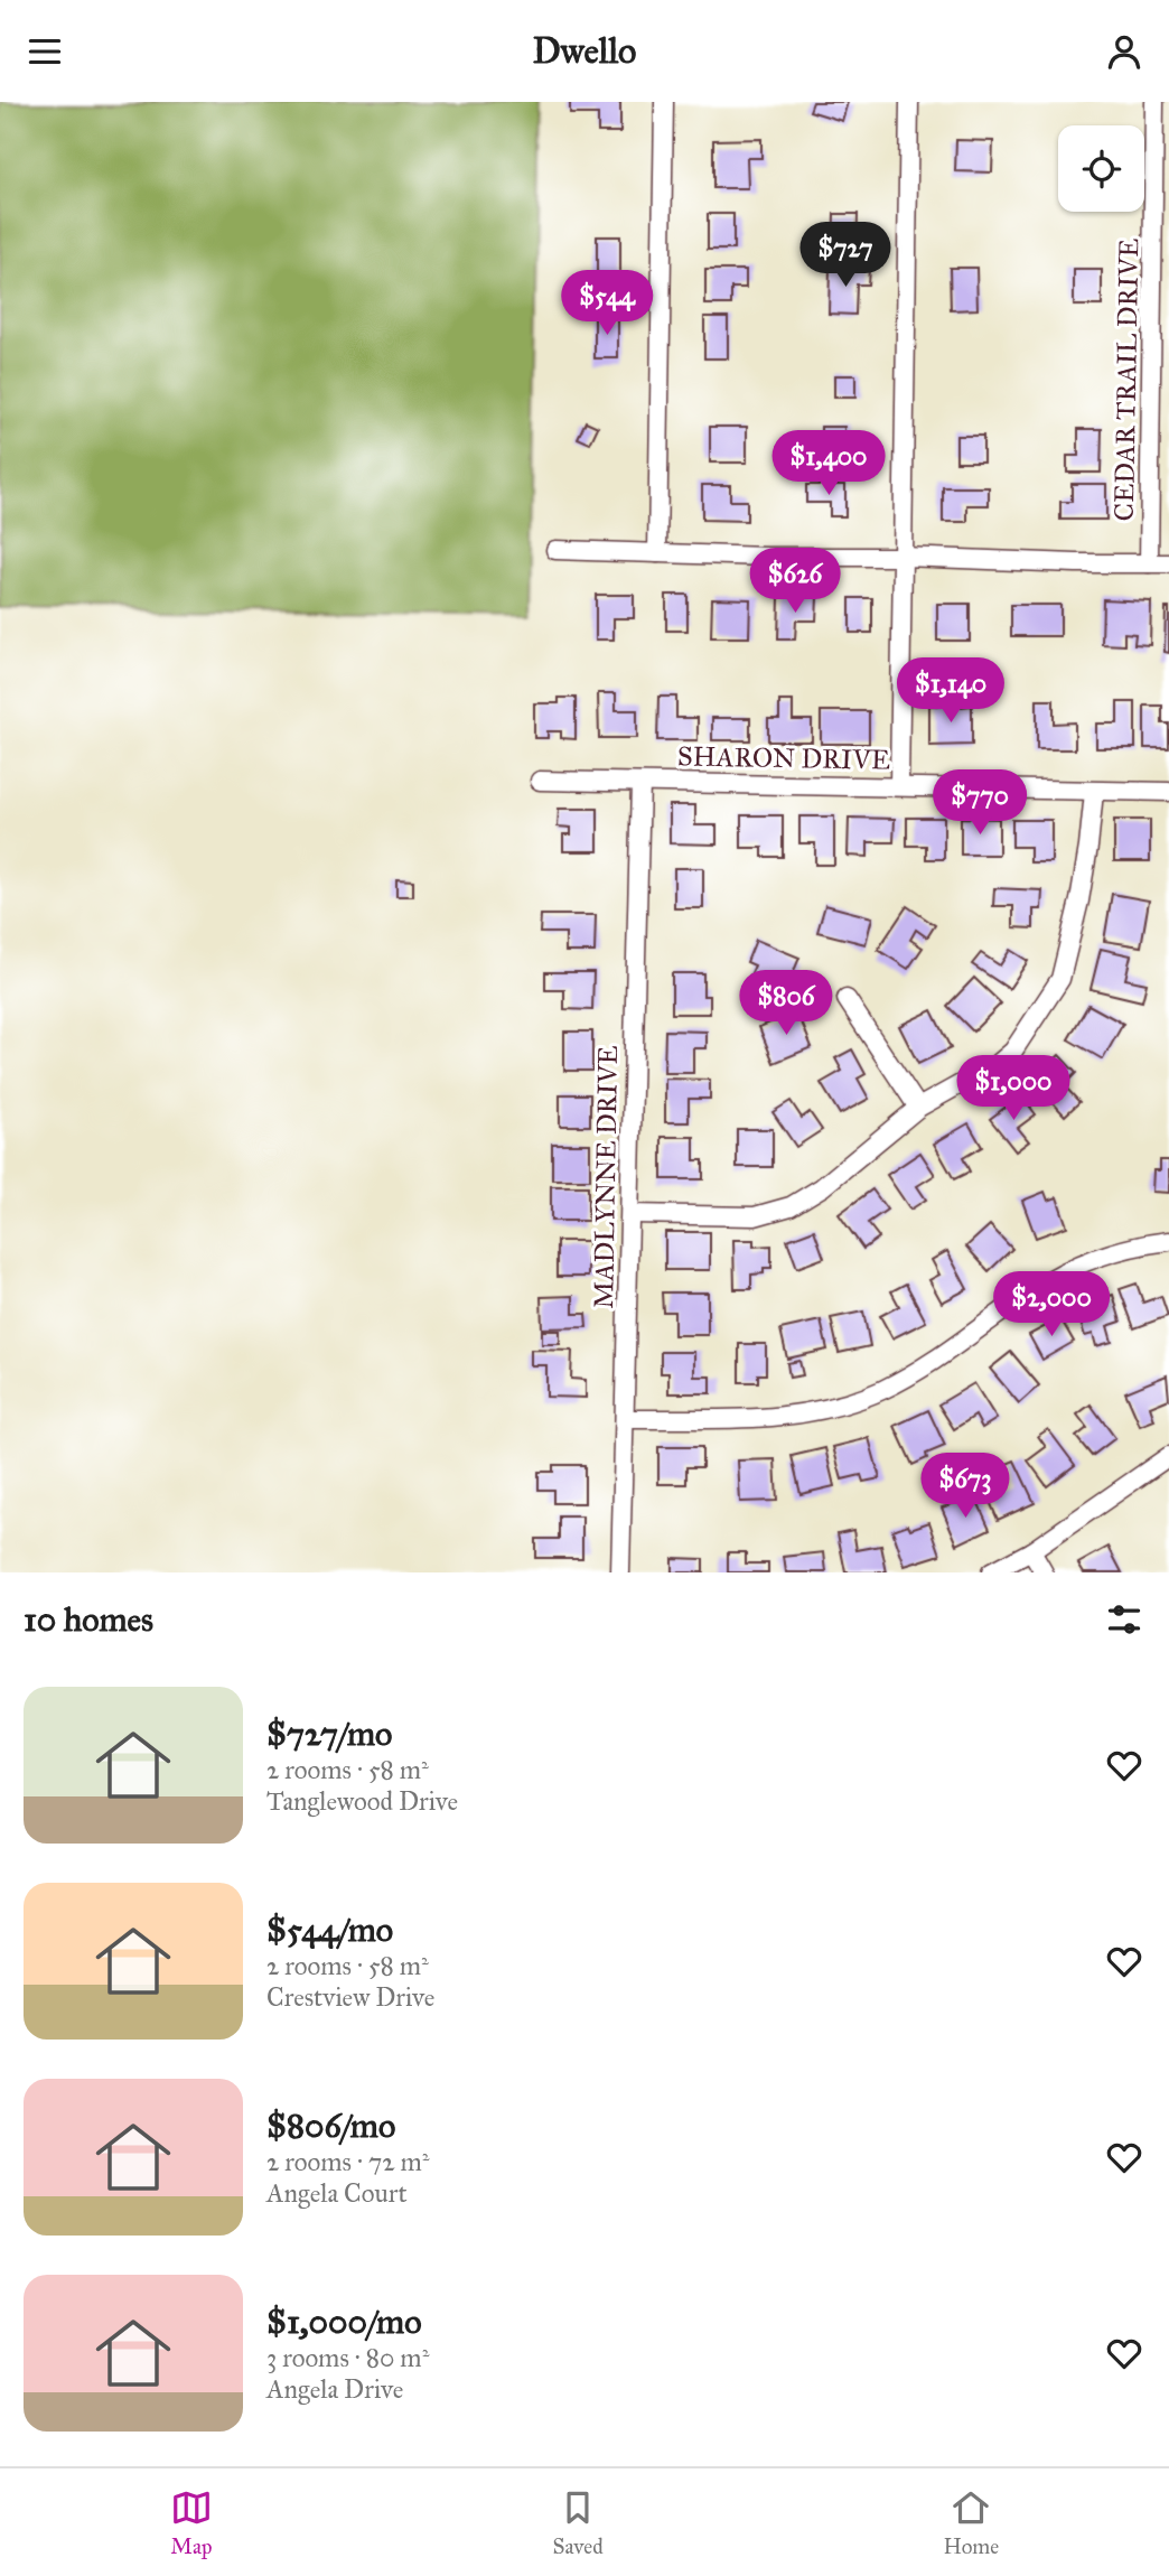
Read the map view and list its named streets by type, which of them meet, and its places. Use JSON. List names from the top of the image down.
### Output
{
  "streets": {
    "street": ["CEDAR TRAIL DRIVE", "SHARON DRIVE", "MADLYNNE DRIVE"]
  },
  "crossings": [
    ["SHARON DRIVE", "MADLYNNE DRIVE"]
  ],
  "page": {
    "header": "Dwello",
    "price": [
      "$727",
      "$544",
      "$1,400",
      "$626",
      "$1,140",
      "$770",
      "$806",
      "$1,000",
      "$2,000",
      "$673"
    ],
    "heading": "10 homes",
    "list": [
      {
        "name": "$727/mo",
        "note": "2 rooms · 58 m² · Tanglewood Drive"
      },
      {
        "name": "$544/mo",
        "note": "2 rooms · 58 m² · Crestview Drive"
      },
      {
        "name": "$806/mo",
        "note": "2 rooms · 72 m² · Angela Court"
      },
      {
        "name": "$1,000/mo",
        "note": "3 rooms · 80 m² · Angela Drive"
      }
    ],
    "tabs": ["Map", "Saved", "Home"]
  }
}
